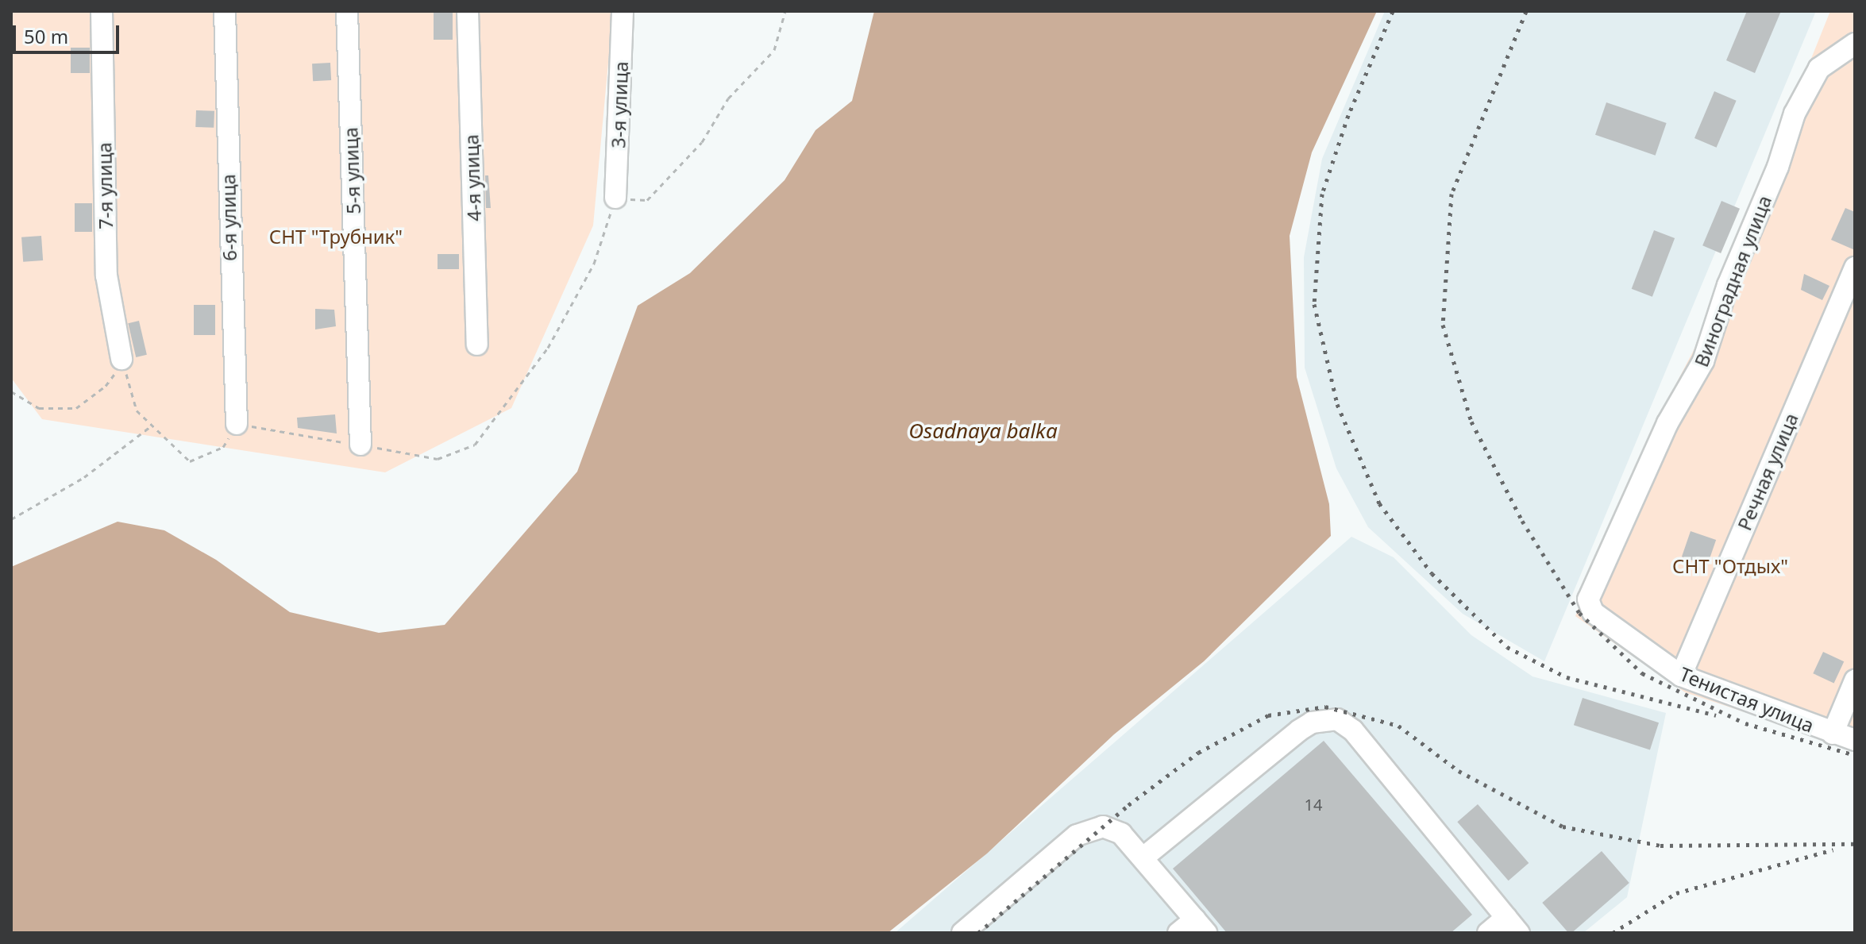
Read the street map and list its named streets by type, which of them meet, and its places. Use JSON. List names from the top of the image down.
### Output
{
  "streets": {
    "street": [
      "3-я улица",
      "5-я улица",
      "4-я улица",
      "7-я улица",
      "6-я улица",
      "Виноградная улица",
      "Речная улица",
      "Тенистая улица"
    ]
  },
  "crossings": [
    ["Виноградная улица", "Тенистая улица"],
    ["Речная улица", "Тенистая улица"]
  ],
  "water": ["Osadnaya balka"],
  "parks": ["СНТ \"Трубник\"", "СНТ \"Отдых\""],
  "house_numbers": ["14"],
  "scale_bar": "50 m"
}
